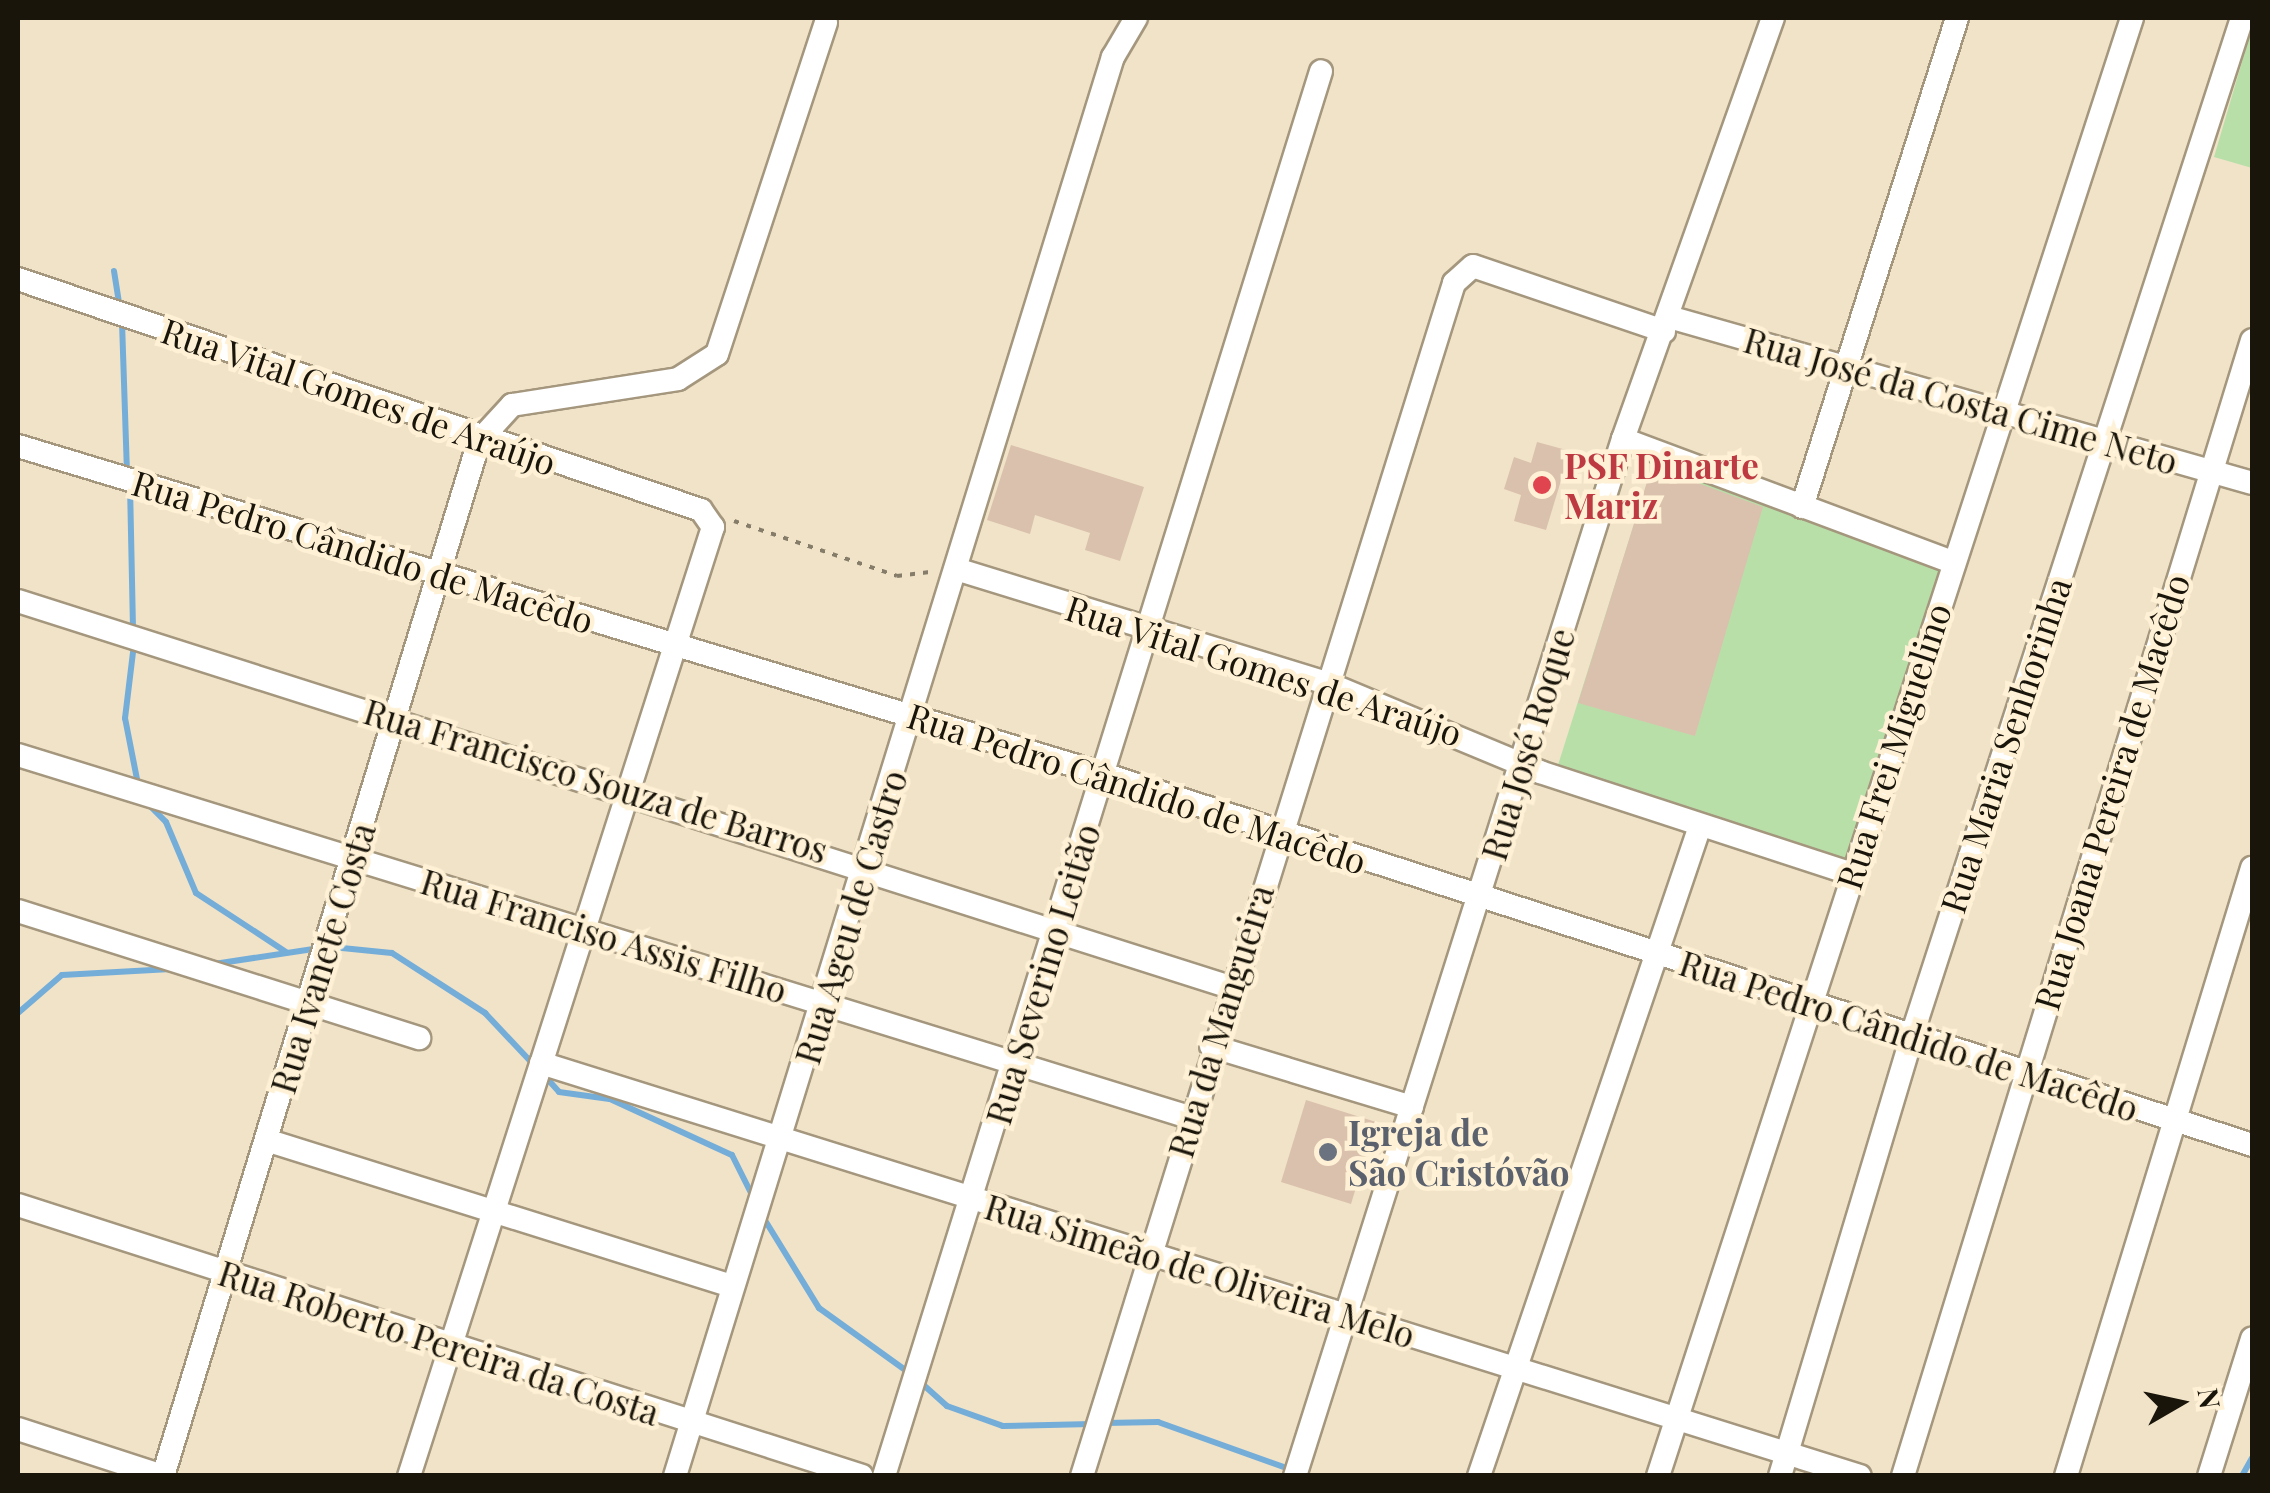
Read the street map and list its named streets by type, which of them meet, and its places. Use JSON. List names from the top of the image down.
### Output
{
  "streets": {
    "street": [
      "Rua Vital Gomes de Araújo",
      "Rua José da Costa Cime Neto",
      "Rua Pedro Cândido de Macêdo",
      "Rua José Roque",
      "Rua Maria Senhorinha",
      "Rua Frei Miguelino",
      "Rua Francisco Souza de Barros",
      "Rua Joana Pereira de Macêdo",
      "Rua Ageu de Castro",
      "Rua Franciso Assis Filho",
      "Rua Ivanete Costa",
      "Rua Severino Leitão",
      "Rua da Mangueira",
      "Rua Simeão de Oliveira Melo",
      "Rua Roberto Pereira da Costa"
    ]
  },
  "crossings": [
    ["Rua Vital Gomes de Araújo", "Rua José Roque"],
    ["Rua Vital Gomes de Araújo", "Rua Frei Miguelino"],
    ["Rua Vital Gomes de Araújo", "Rua Ageu de Castro"],
    ["Rua Vital Gomes de Araújo", "Rua Ivanete Costa"],
    ["Rua Vital Gomes de Araújo", "Rua Severino Leitão"],
    ["Rua Vital Gomes de Araújo", "Rua da Mangueira"],
    ["Rua José da Costa Cime Neto", "Rua José Roque"],
    ["Rua José da Costa Cime Neto", "Rua Maria Senhorinha"],
    ["Rua José da Costa Cime Neto", "Rua Frei Miguelino"],
    ["Rua José da Costa Cime Neto", "Rua Joana Pereira de Macêdo"],
    ["Rua José da Costa Cime Neto", "Rua da Mangueira"],
    ["Rua Pedro Cândido de Macêdo", "Rua José Roque"],
    ["Rua Pedro Cândido de Macêdo", "Rua Maria Senhorinha"],
    ["Rua Pedro Cândido de Macêdo", "Rua Frei Miguelino"],
    ["Rua Pedro Cândido de Macêdo", "Rua Joana Pereira de Macêdo"],
    ["Rua Pedro Cândido de Macêdo", "Rua Ageu de Castro"],
    ["Rua Pedro Cândido de Macêdo", "Rua Ivanete Costa"],
    ["Rua Pedro Cândido de Macêdo", "Rua Severino Leitão"],
    ["Rua Pedro Cândido de Macêdo", "Rua da Mangueira"],
    ["Rua José Roque", "Rua Simeão de Oliveira Melo"],
    ["Rua Maria Senhorinha", "Rua Simeão de Oliveira Melo"],
    ["Rua Frei Miguelino", "Rua Simeão de Oliveira Melo"],
    ["Rua Francisco Souza de Barros", "Rua Ageu de Castro"],
    ["Rua Francisco Souza de Barros", "Rua Ivanete Costa"],
    ["Rua Francisco Souza de Barros", "Rua Severino Leitão"],
    ["Rua Francisco Souza de Barros", "Rua da Mangueira"],
    ["Rua Ageu de Castro", "Rua Franciso Assis Filho"],
    ["Rua Ageu de Castro", "Rua Simeão de Oliveira Melo"],
    ["Rua Ageu de Castro", "Rua Roberto Pereira da Costa"],
    ["Rua Franciso Assis Filho", "Rua Ivanete Costa"],
    ["Rua Franciso Assis Filho", "Rua Severino Leitão"],
    ["Rua Franciso Assis Filho", "Rua da Mangueira"],
    ["Rua Ivanete Costa", "Rua Roberto Pereira da Costa"],
    ["Rua Severino Leitão", "Rua Simeão de Oliveira Melo"],
    ["Rua da Mangueira", "Rua Simeão de Oliveira Melo"]
  ],
  "places": ["PSF Dinarte Mariz", "Igreja de São Cristóvão"],
  "north": "right"
}
